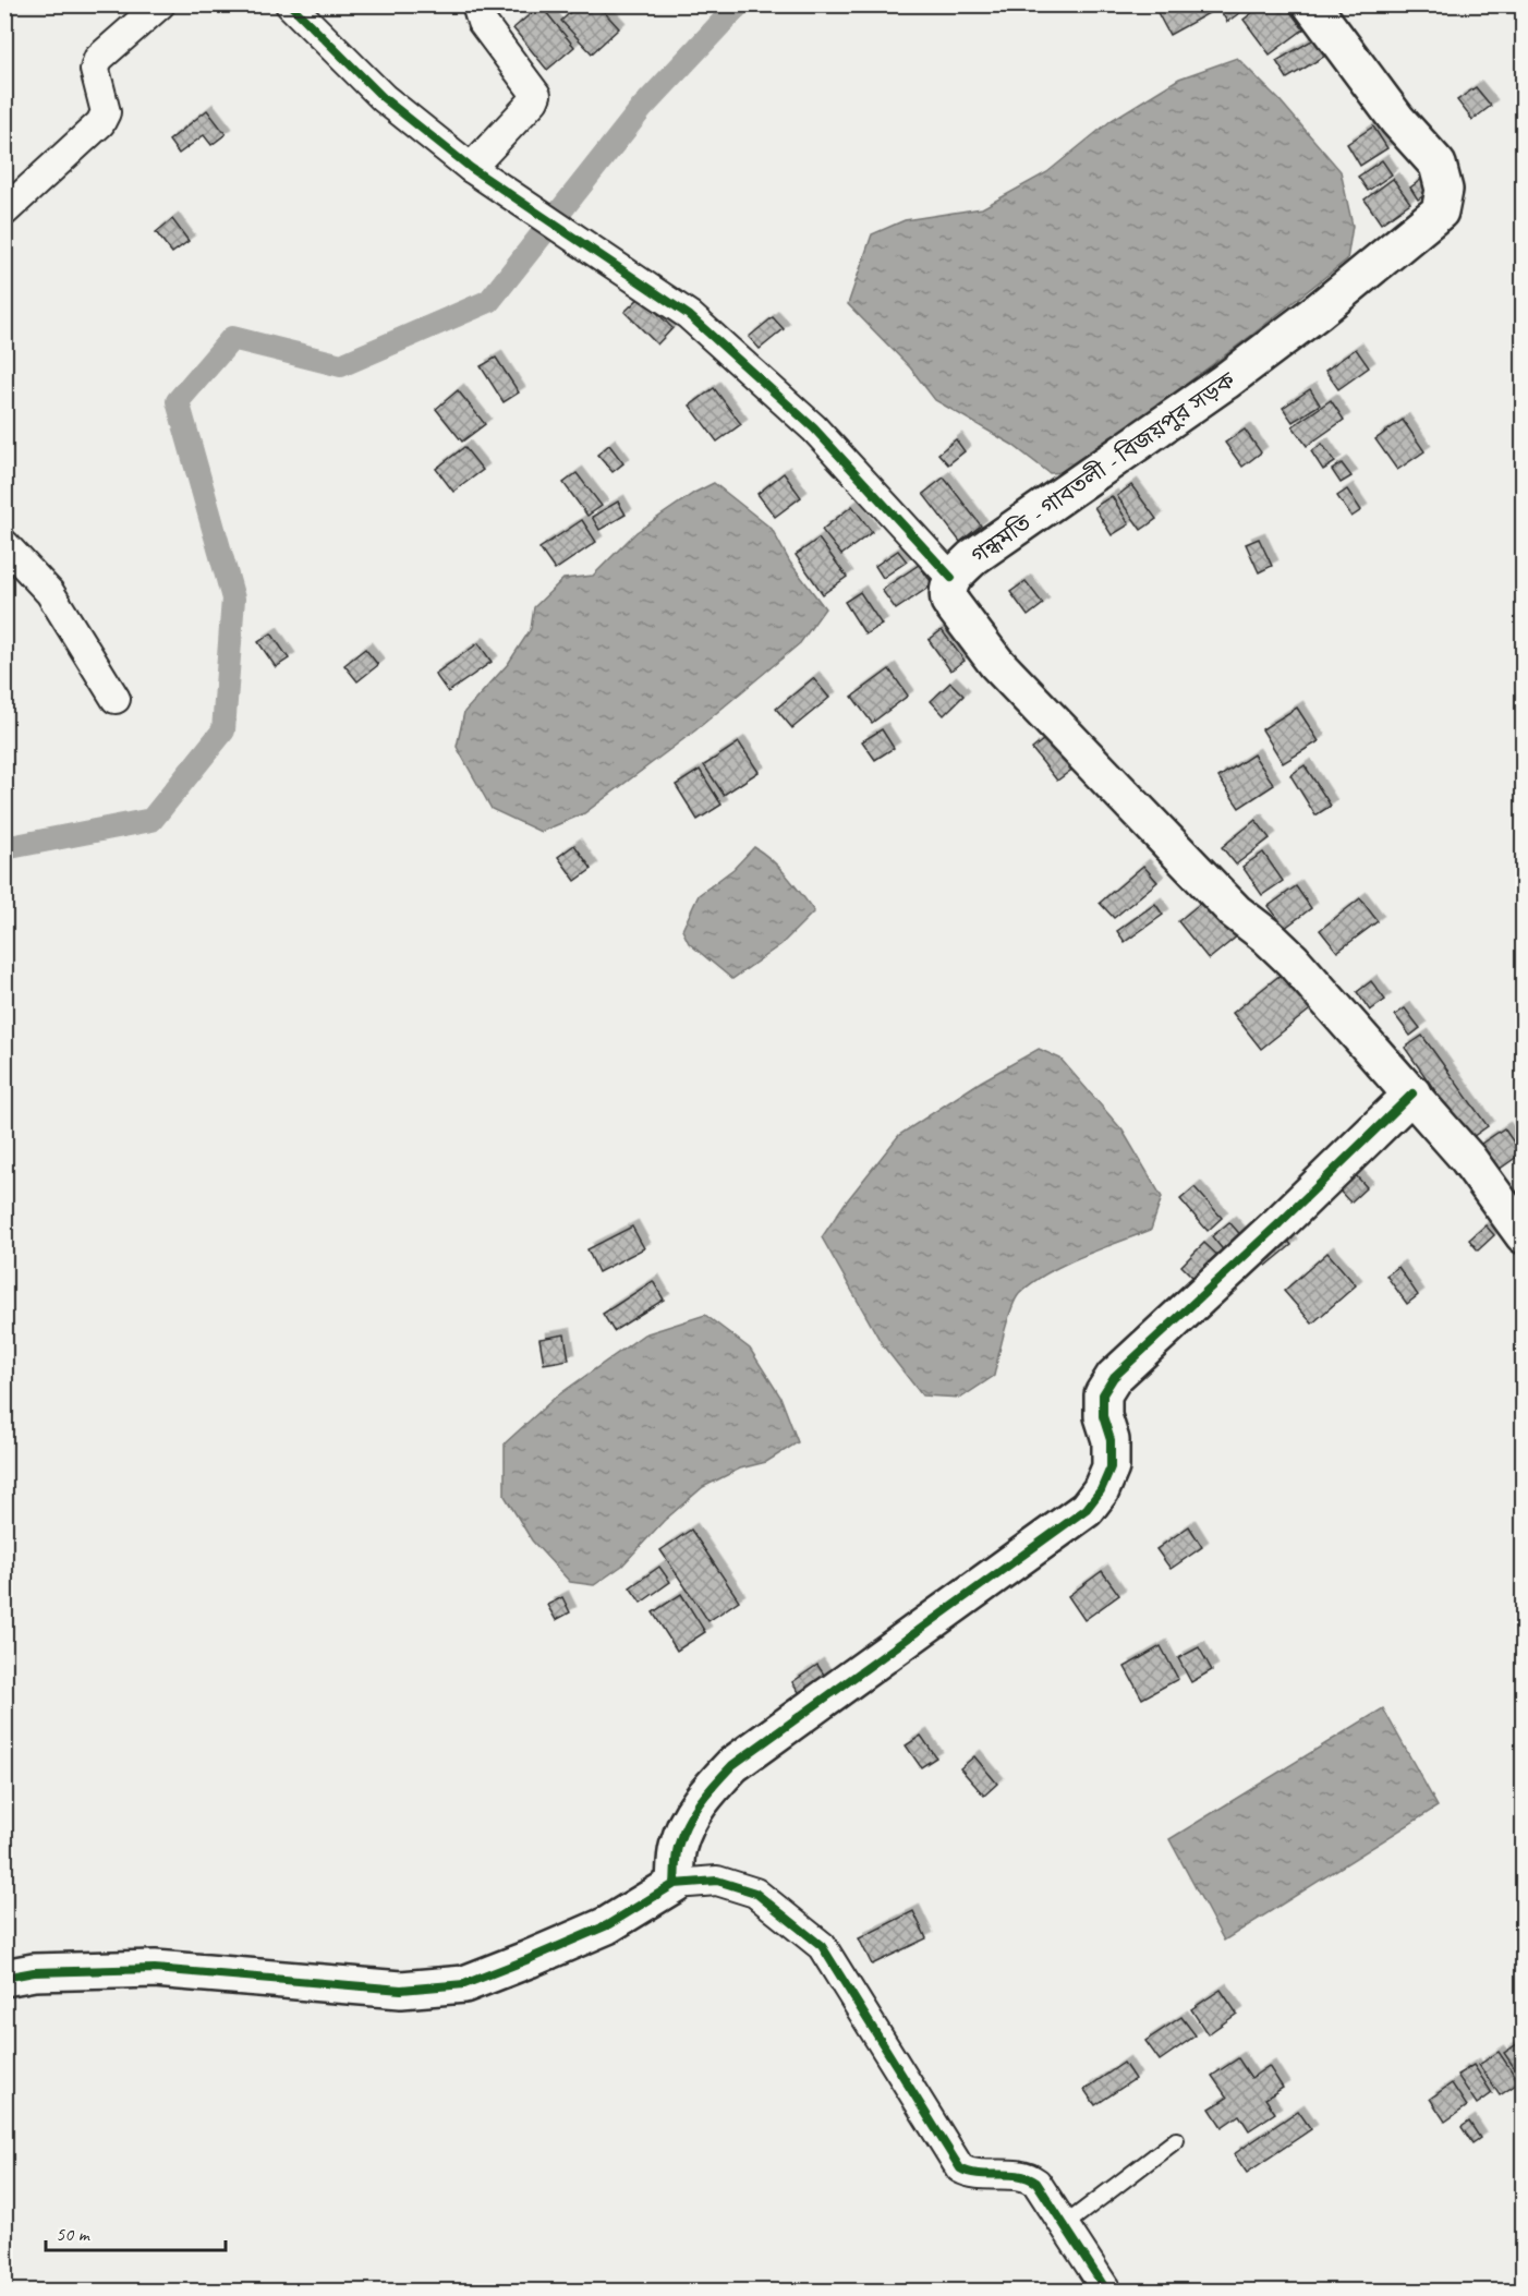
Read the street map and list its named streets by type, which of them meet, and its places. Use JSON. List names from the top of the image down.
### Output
{
  "streets": {
    "street": ["গন্ধমতি - গাবতলী - বিজয়পুর সড়ক"]
  },
  "scale_bar": "50 m"
}
